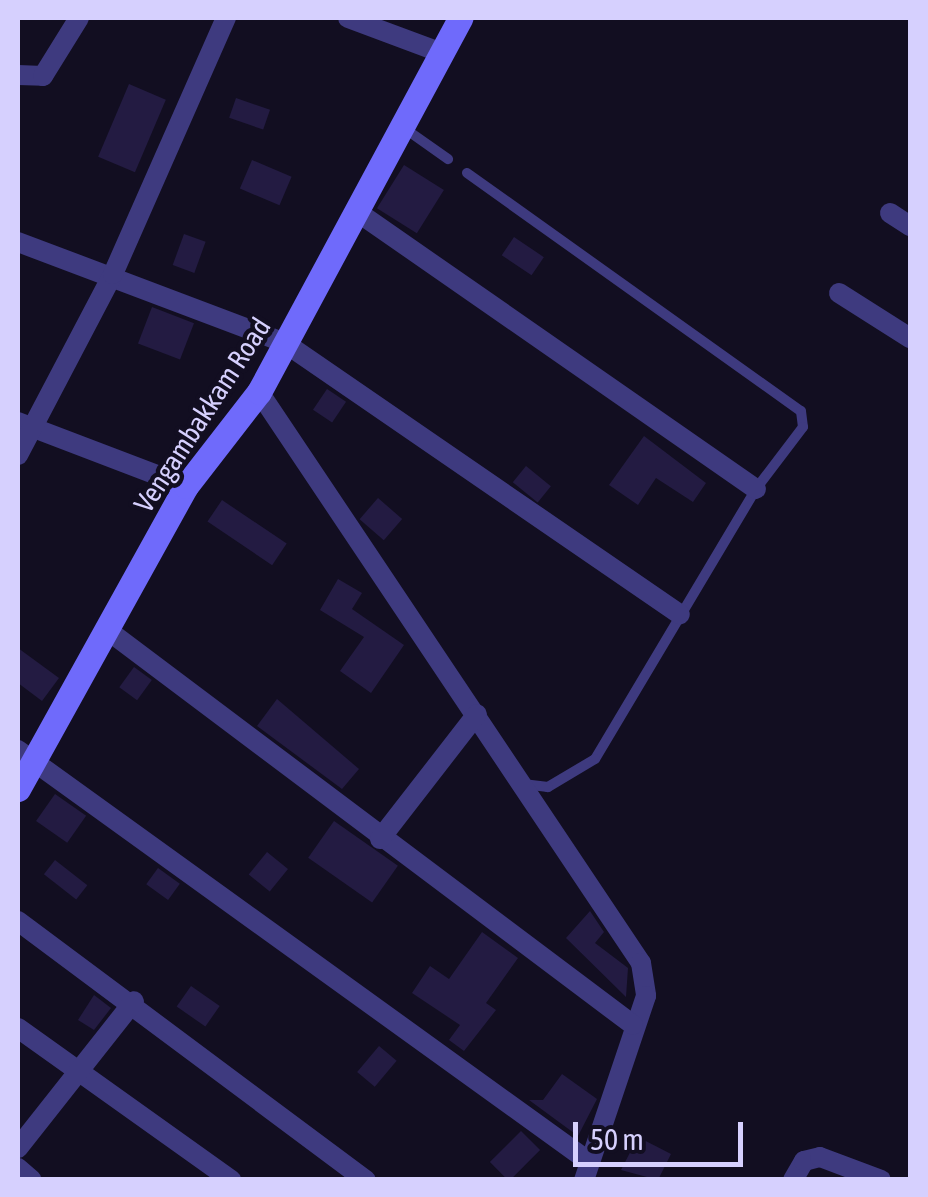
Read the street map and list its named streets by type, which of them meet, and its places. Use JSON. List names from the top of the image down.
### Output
{
  "streets": {
    "main road": ["Vengambakkam Road"]
  },
  "scale_bar": "50 m"
}
